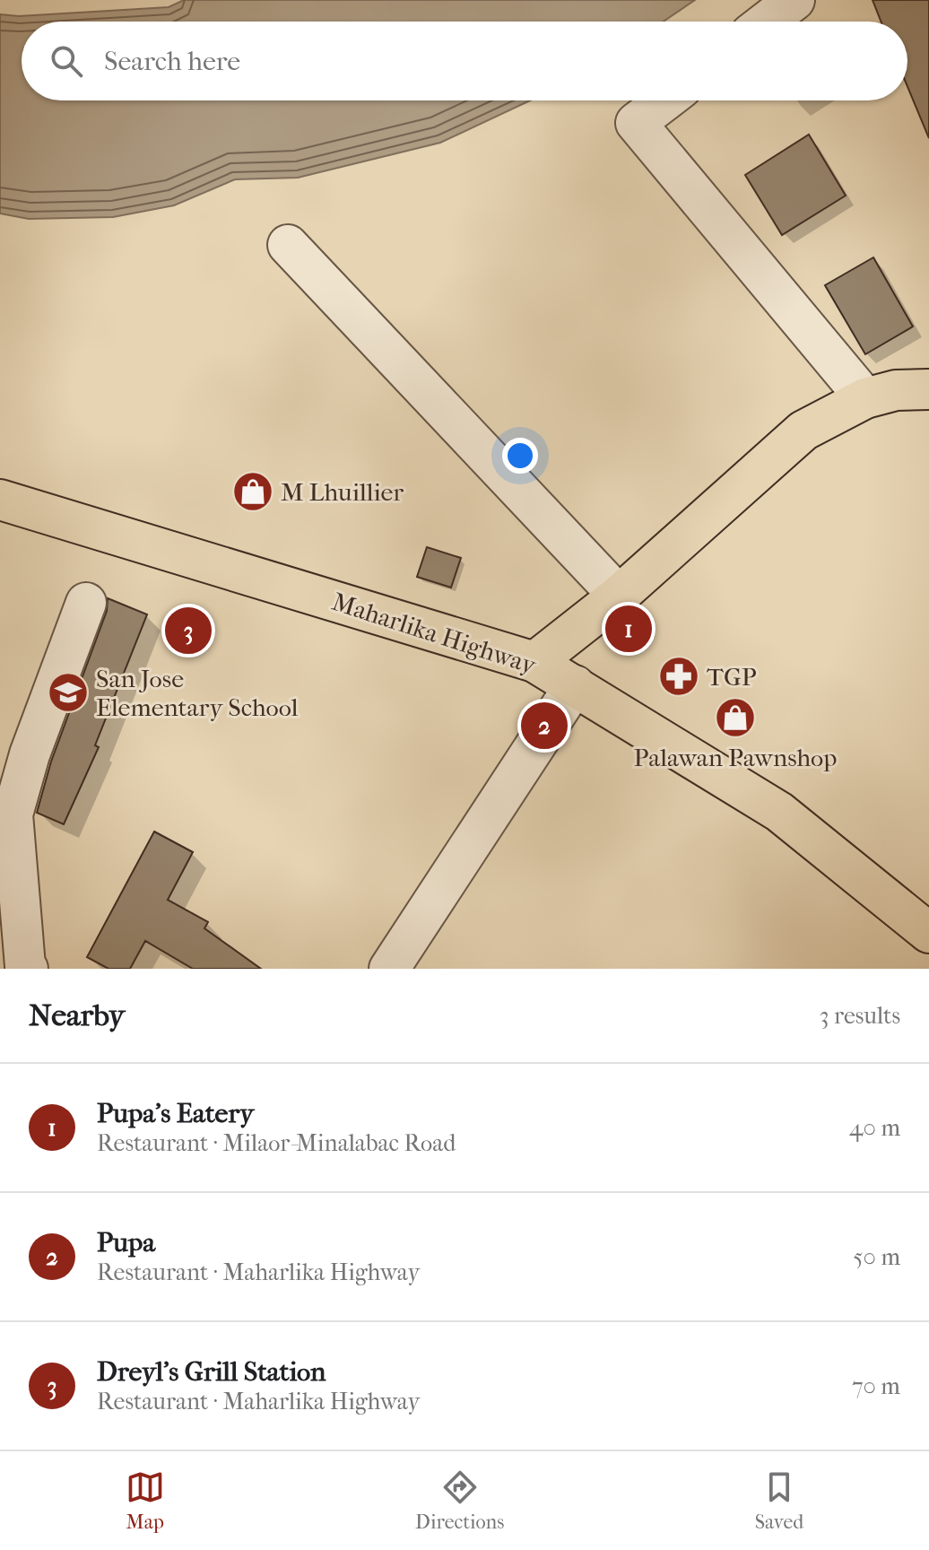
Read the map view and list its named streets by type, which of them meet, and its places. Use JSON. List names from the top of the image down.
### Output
{
  "streets": {
    "main road": ["Maharlika Highway"]
  },
  "places": {
    "shop": ["M Lhuillier", "Palawan Pawnshop"],
    "pharmacy": ["TGP"],
    "school or university": ["San Jose Elementary School"]
  },
  "page": {
    "search": "Search here",
    "pins": ["1", "3", "2"],
    "heading": ["Nearby", "3 results"],
    "list": [
      {
        "mark": "1",
        "name": "Pupa's Eatery",
        "note": "Restaurant · Milaor-Minalabac Road",
        "value": "40 m"
      },
      {
        "mark": "2",
        "name": "Pupa",
        "note": "Restaurant · Maharlika Highway",
        "value": "50 m"
      },
      {
        "mark": "3",
        "name": "Dreyl's Grill Station",
        "note": "Restaurant · Maharlika Highway",
        "value": "70 m"
      }
    ],
    "nav": ["Map", "Directions", "Saved"]
  }
}
